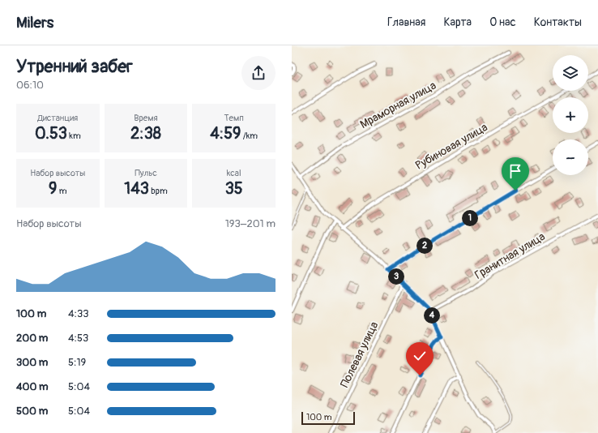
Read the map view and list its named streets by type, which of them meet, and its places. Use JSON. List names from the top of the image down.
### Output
{
  "streets": {
    "street": [
      "Мраморная улица",
      "Рубиновая улица",
      "Гранитная улица",
      "Полевая улица"
    ]
  },
  "scale_bar": "100 m",
  "page": {
    "header": "Milers",
    "nav": [
      "Главная",
      "Карта",
      "О нас",
      "Контакты"
    ],
    "heading": ["Утренний забег", "06:10"],
    "map_buttons": ["+", "−"],
    "stats": [
      ["Дистанция", "0.53 km"],
      ["Время", "2:38"],
      ["Темп", "4:59 /km"],
      ["Набор высоты", "9 m"],
      ["Пульс", "143 bpm"],
      ["kcal", "35"]
    ],
    "pins": [
      "1",
      "2",
      "3",
      "4"
    ],
    "chart": ["Набор высоты", "193–201 m"],
    "list": [
      {
        "name": "100 m",
        "note": "4:33"
      },
      {
        "name": "200 m",
        "note": "4:53"
      },
      {
        "name": "300 m",
        "note": "5:19"
      },
      {
        "name": "400 m",
        "note": "5:04"
      },
      {
        "name": "500 m",
        "note": "5:04"
      }
    ],
    "scale": "100 m"
  }
}
